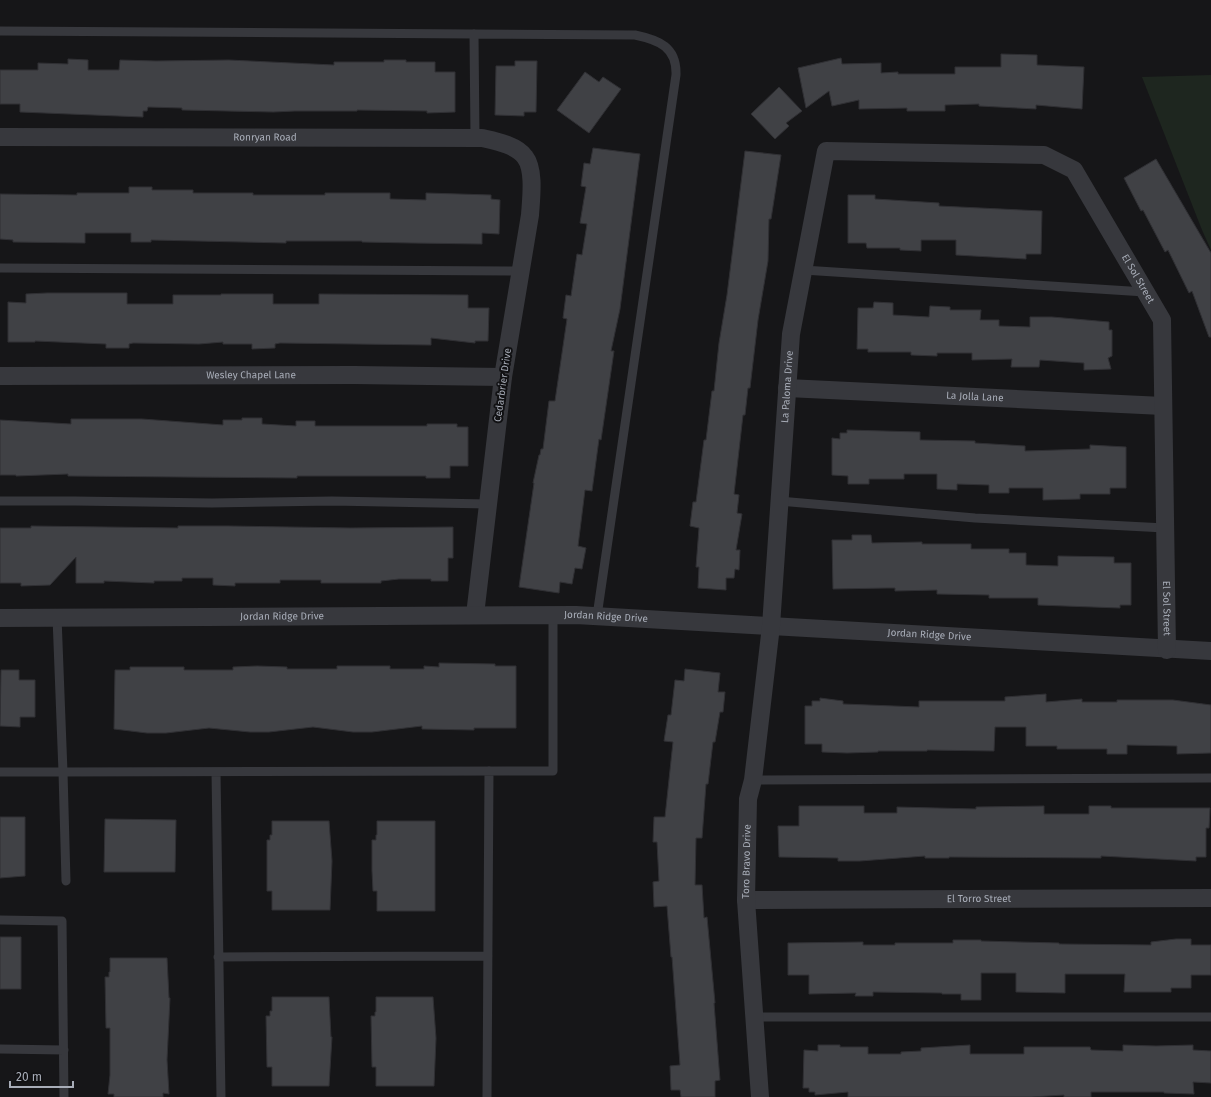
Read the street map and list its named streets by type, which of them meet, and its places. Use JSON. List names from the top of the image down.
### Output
{
  "streets": {
    "street": [
      "Ronryan Road",
      "El Sol Street",
      "Wesley Chapel Lane",
      "Cedarbrier Drive",
      "La Paloma Drive",
      "La Jolla Lane",
      "Jordan Ridge Drive",
      "Toro Bravo Drive",
      "El Torro Street"
    ]
  },
  "crossings": [
    ["Ronryan Road", "Cedarbrier Drive"],
    ["El Sol Street", "La Paloma Drive"],
    ["El Sol Street", "La Jolla Lane"],
    ["El Sol Street", "Jordan Ridge Drive"],
    ["Wesley Chapel Lane", "Cedarbrier Drive"],
    ["Cedarbrier Drive", "Jordan Ridge Drive"],
    ["La Paloma Drive", "La Jolla Lane"],
    ["La Paloma Drive", "Jordan Ridge Drive"],
    ["La Paloma Drive", "Toro Bravo Drive"],
    ["Jordan Ridge Drive", "Toro Bravo Drive"],
    ["Toro Bravo Drive", "El Torro Street"]
  ],
  "scale_bar": "20 m"
}
